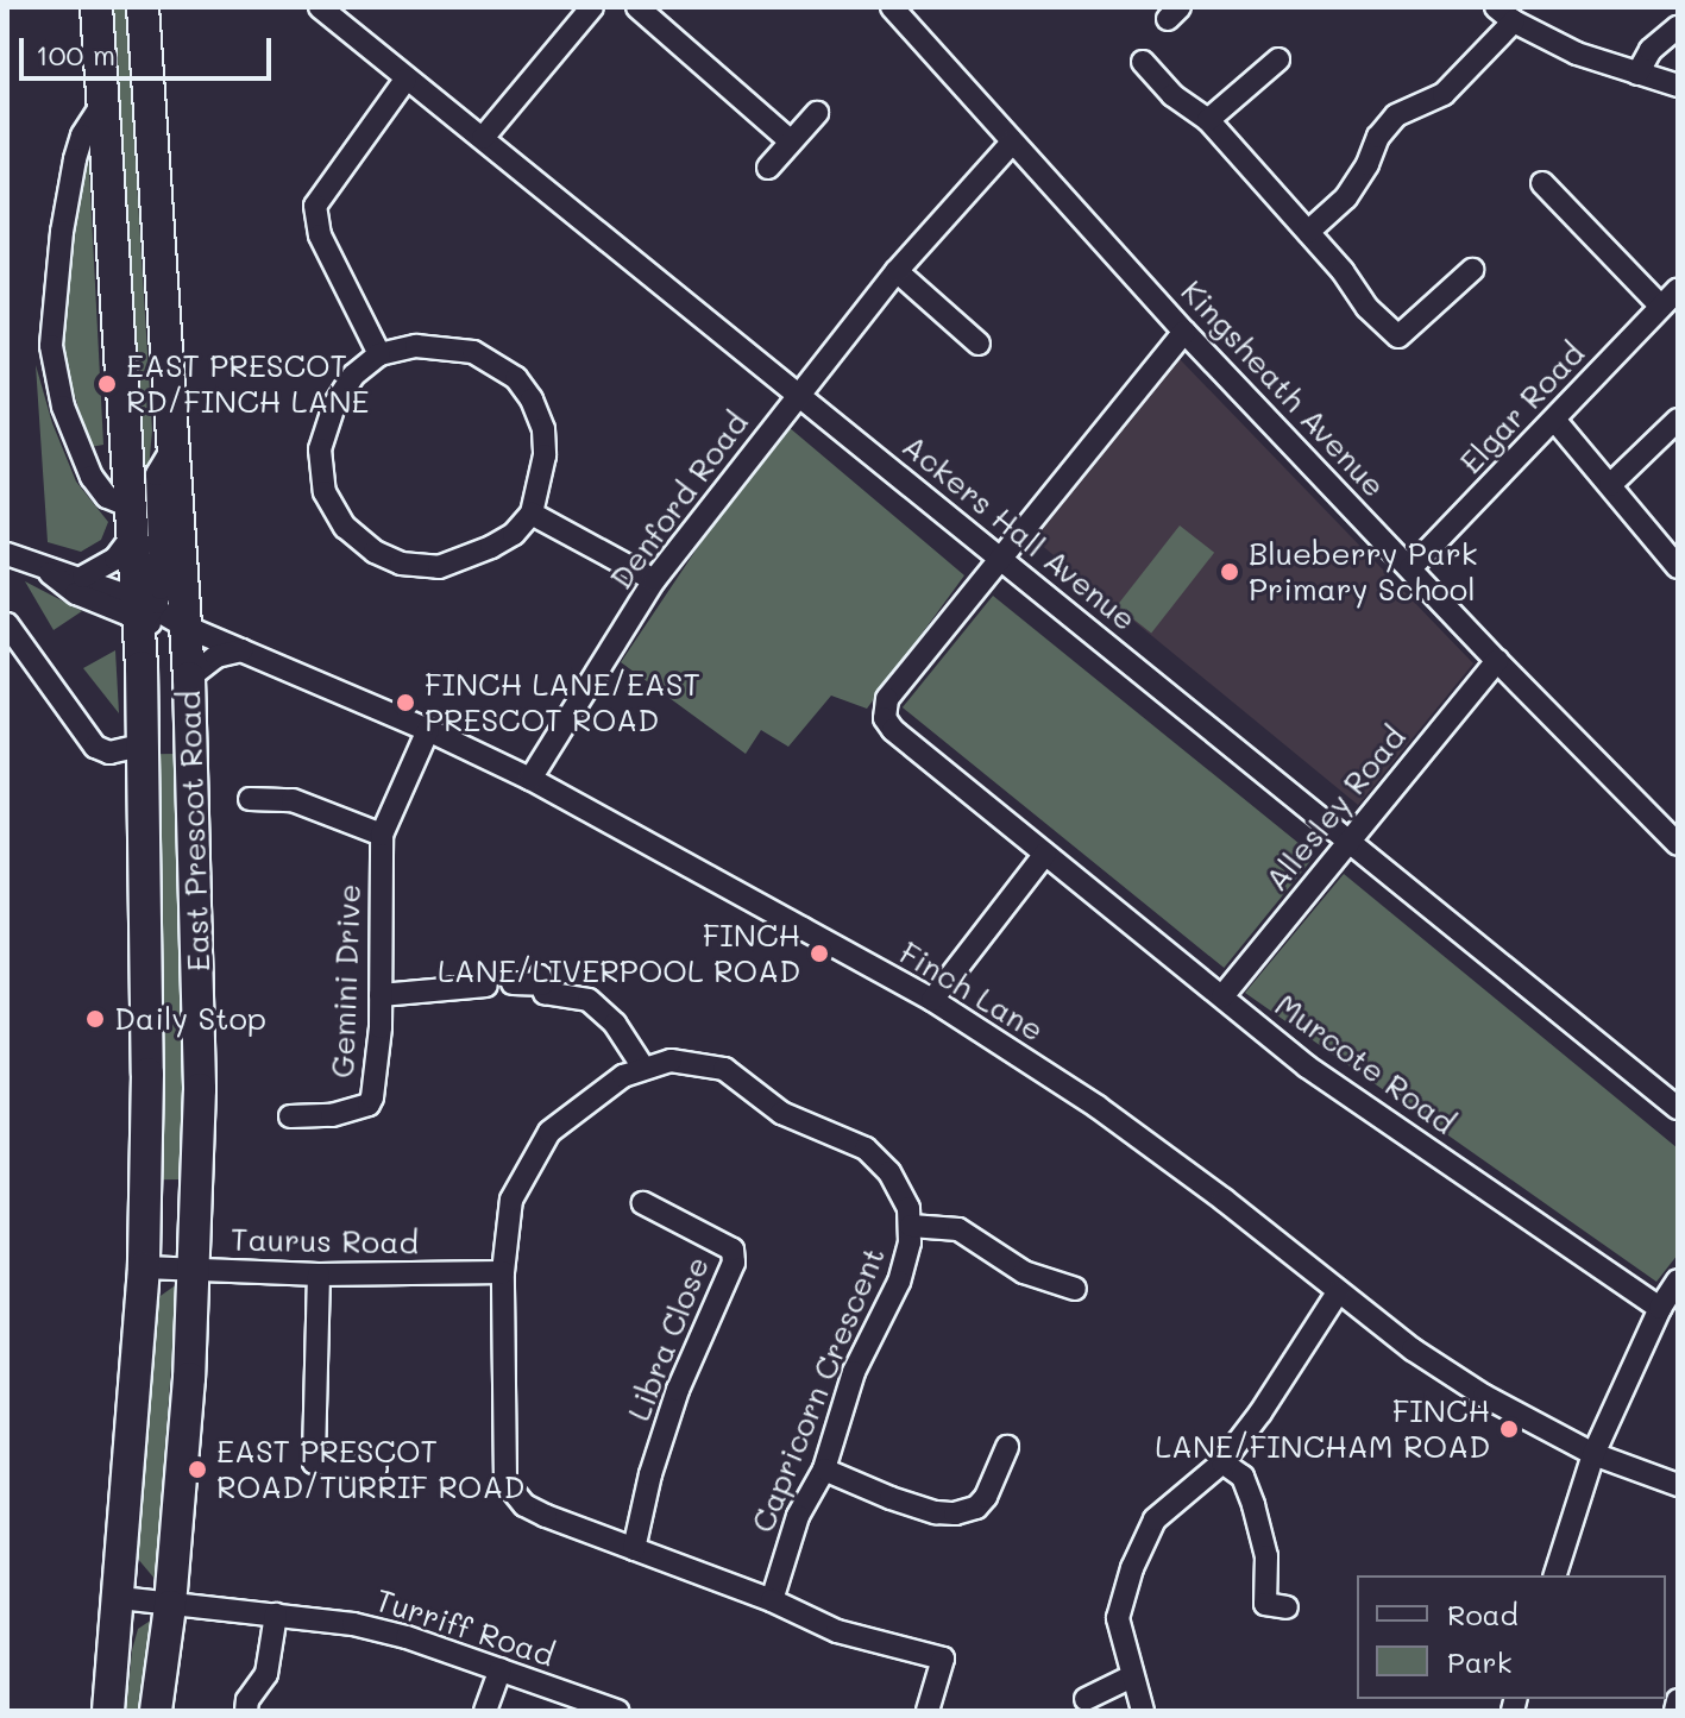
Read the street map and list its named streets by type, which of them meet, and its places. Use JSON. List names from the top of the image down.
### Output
{
  "streets": {
    "highway": ["East Prescot Road"],
    "street": [
      "Kingsheath Avenue",
      "Elgar Road",
      "Denford Road",
      "Ackers Hall Avenue",
      "Allesley Road",
      "Gemini Drive",
      "Finch Lane",
      "Murcote Road",
      "Taurus Road",
      "Libra Close",
      "Capricorn Crescent",
      "Turriff Road"
    ]
  },
  "crossings": [
    ["Kingsheath Avenue", "Elgar Road"],
    ["Kingsheath Avenue", "Denford Road"],
    ["Kingsheath Avenue", "Allesley Road"],
    ["Denford Road", "Ackers Hall Avenue"],
    ["Denford Road", "Finch Lane"],
    ["Ackers Hall Avenue", "Allesley Road"],
    ["Ackers Hall Avenue", "Murcote Road"],
    ["Allesley Road", "Murcote Road"],
    ["East Prescot Road", "Finch Lane"],
    ["East Prescot Road", "Taurus Road"],
    ["East Prescot Road", "Turriff Road"],
    ["Gemini Drive", "Finch Lane"],
    ["Taurus Road", "Capricorn Crescent"],
    ["Libra Close", "Capricorn Crescent"]
  ],
  "places": [
    "EAST PRESCOT RD/FINCH LANE",
    "Blueberry Park Primary School",
    "FINCH LANE/EAST PRESCOT ROAD",
    "FINCH LANE/LIVERPOOL ROAD",
    "Daily Stop",
    "FINCH LANE/FINCHAM ROAD",
    "EAST PRESCOT ROAD/TURRIF ROAD"
  ],
  "legend": ["Road", "Park"],
  "scale_bar": "100 m"
}
